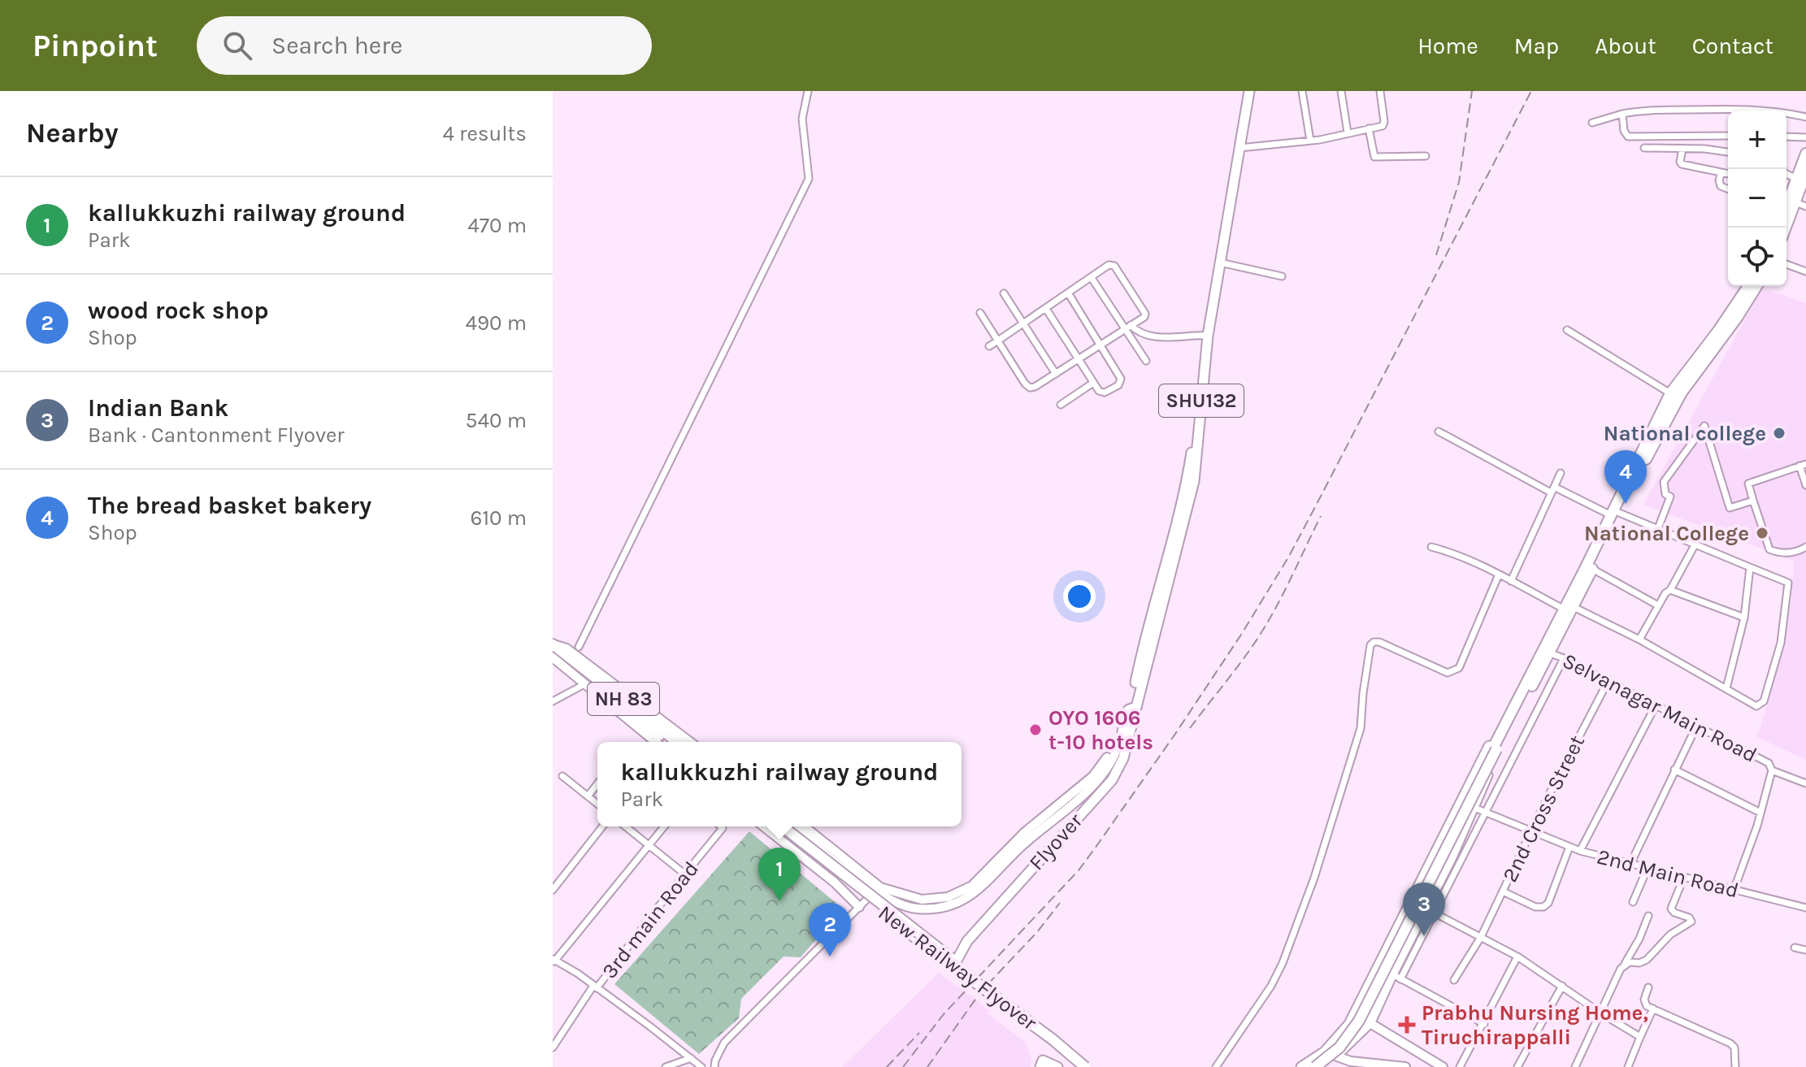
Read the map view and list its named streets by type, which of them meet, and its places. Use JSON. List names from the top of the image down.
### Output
{
  "streets": {
    "highway": ["NH 83", "New Railway Flyover"],
    "main road": ["SHU132", "Flyover"],
    "street": [
      "Selvanagar Main Road",
      "2nd Cross Street",
      "2nd Main Road",
      "3rd main Road"
    ]
  },
  "crossings": [
    ["SHU132", "Flyover"],
    ["Selvanagar Main Road", "2nd Cross Street"],
    ["2nd Cross Street", "2nd Main Road"],
    ["Flyover", "New Railway Flyover"]
  ],
  "places": {
    "other": ["National college", "National College", "OYO 1606 t-10 hotels"],
    "health": ["Prabhu Nursing Home, Tiruchirappalli"]
  },
  "page": {
    "header": "Pinpoint",
    "search": "Search here",
    "nav": [
      "Home",
      "Map",
      "About",
      "Contact"
    ],
    "heading": ["Nearby", "4 results"],
    "map_buttons": ["+", "−"],
    "list": [
      {
        "mark": "1",
        "name": "kallukkuzhi railway ground",
        "note": "Park",
        "value": "470 m"
      },
      {
        "mark": "2",
        "name": "wood rock shop",
        "note": "Shop",
        "value": "490 m"
      },
      {
        "mark": "3",
        "name": "Indian Bank",
        "note": "Bank · Cantonment Flyover",
        "value": "540 m"
      },
      {
        "mark": "4",
        "name": "The bread basket bakery",
        "note": "Shop",
        "value": "610 m"
      }
    ],
    "pins": [
      "4",
      "1",
      "3",
      "2"
    ],
    "popup": ["kallukkuzhi railway ground", "Park"]
  }
}
